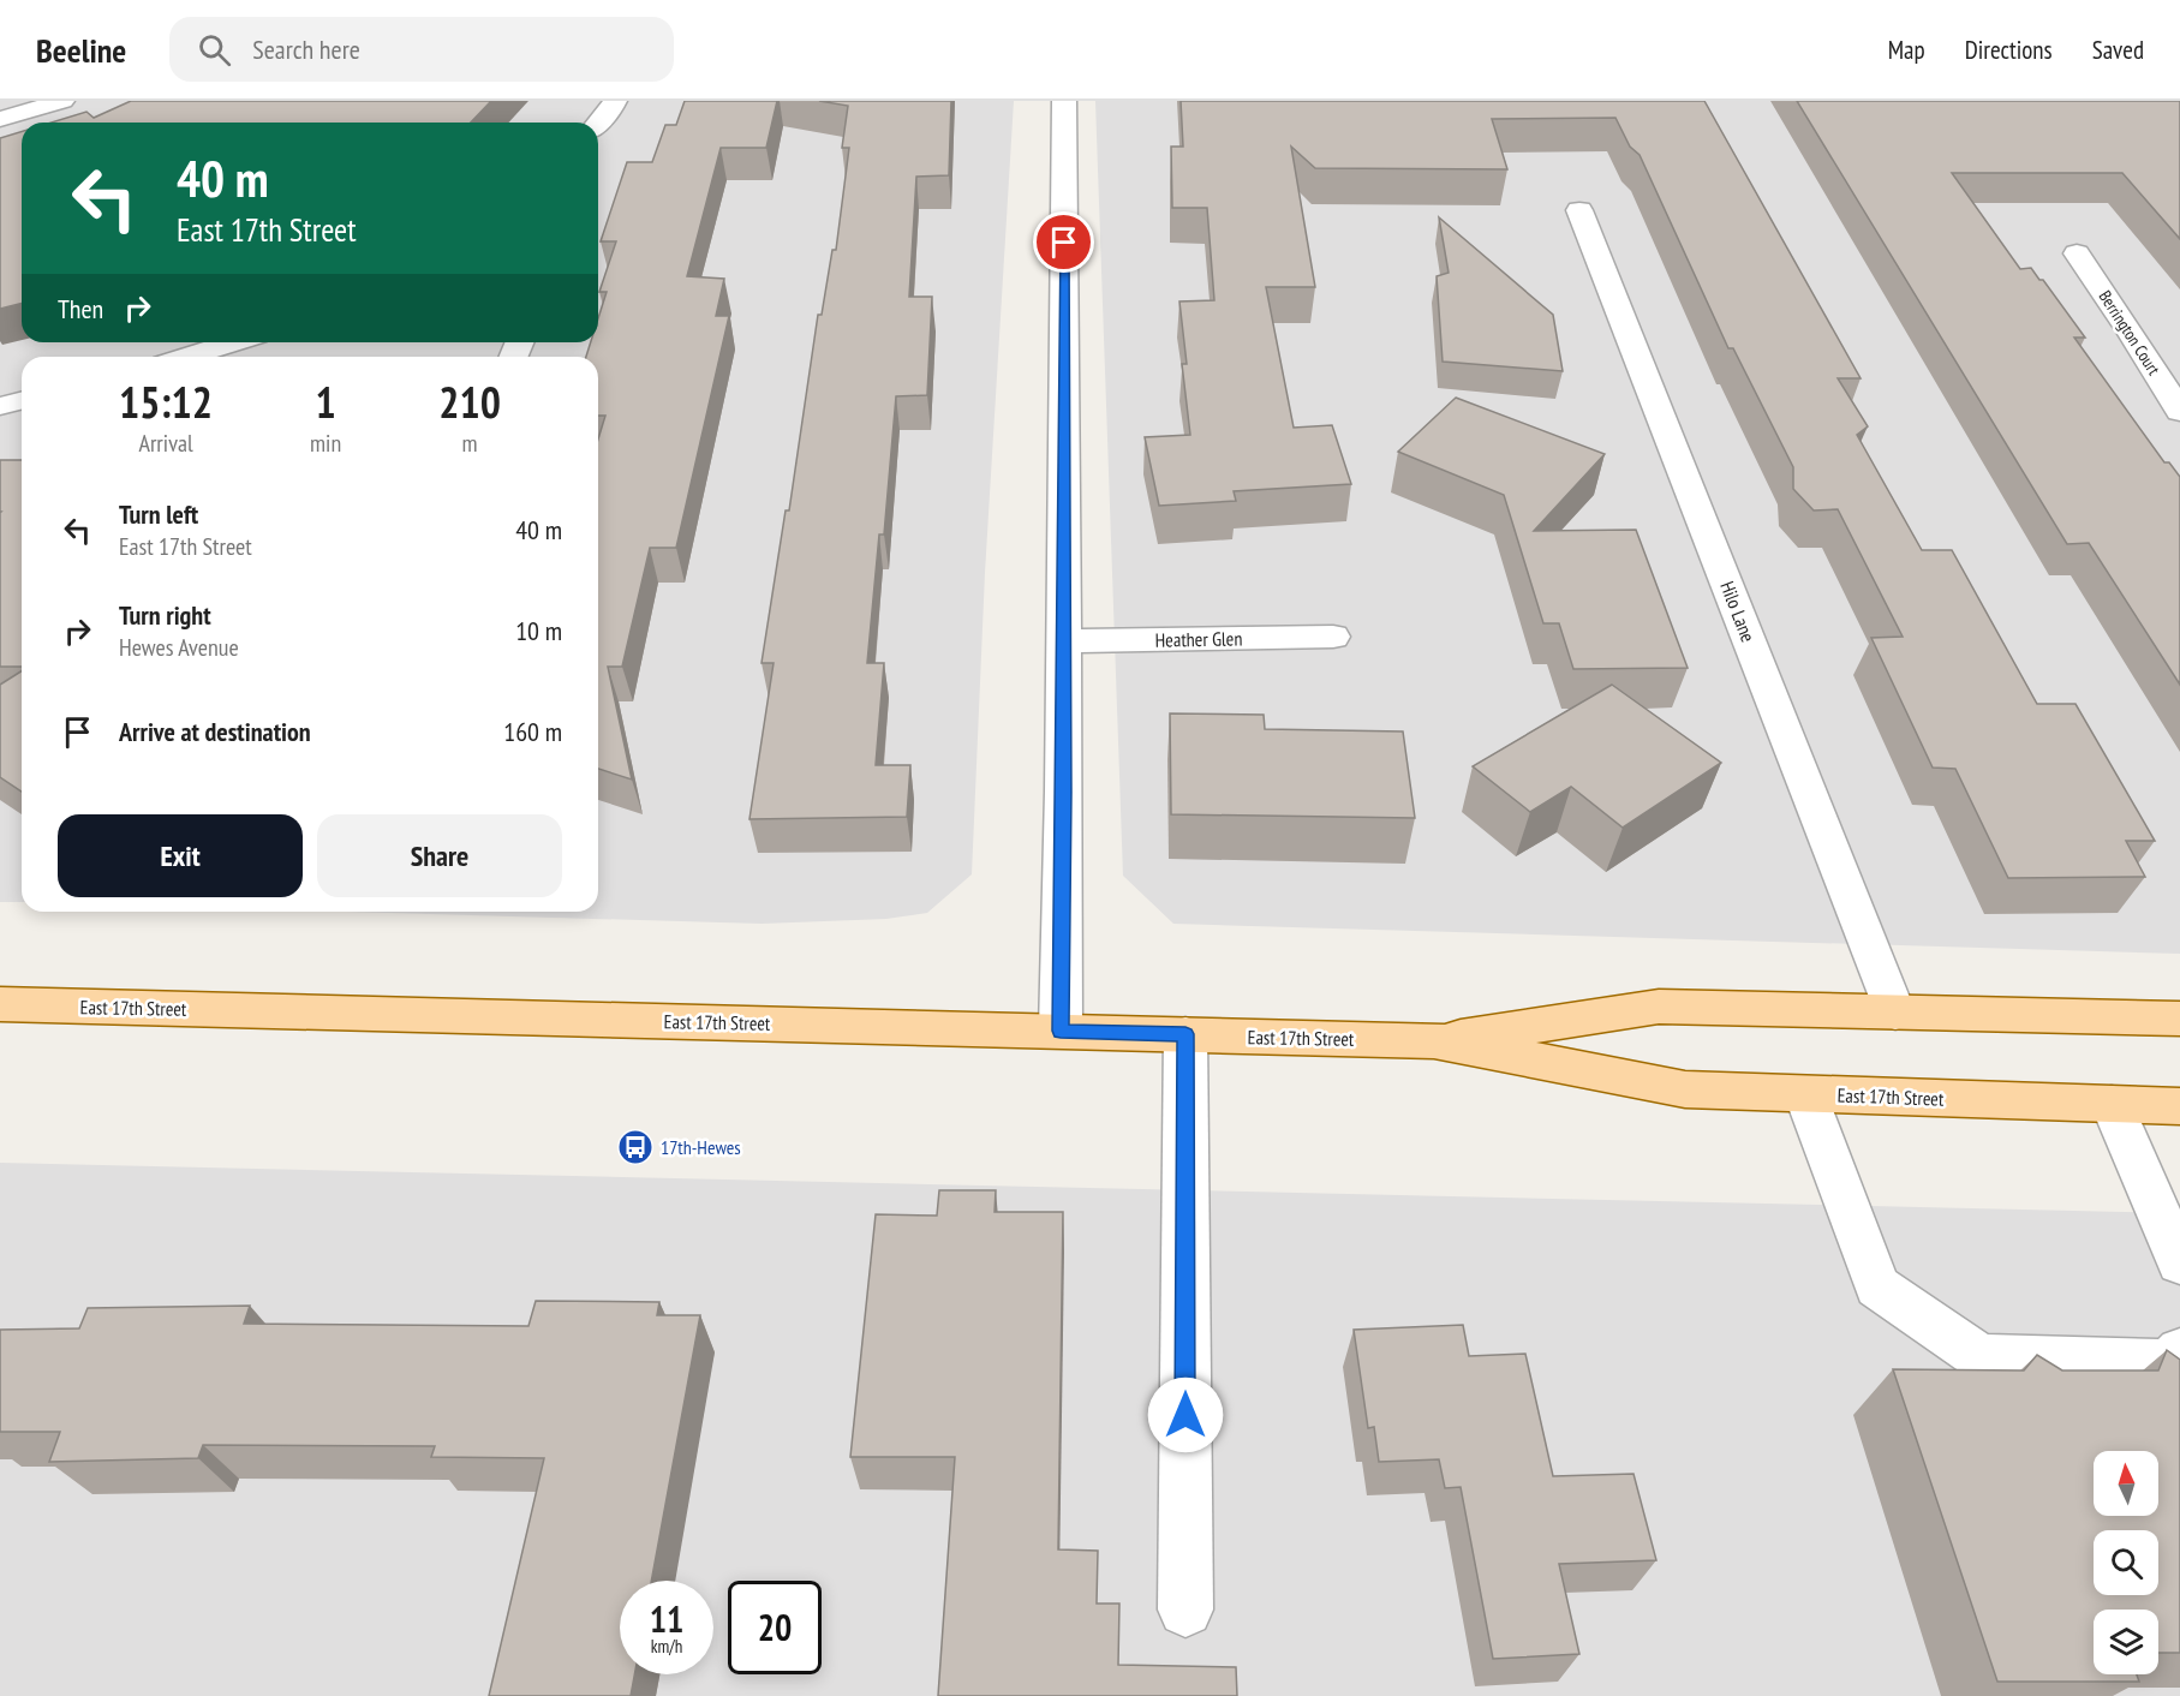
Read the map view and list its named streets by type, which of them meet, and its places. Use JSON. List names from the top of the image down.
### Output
{
  "streets": {
    "main road": ["East 17th Street"],
    "street": ["Berrington Court", "Hilo Lane", "Heather Glen"]
  },
  "crossings": [
    ["Hilo Lane", "East 17th Street"]
  ],
  "places": {
    "bus stop": ["17th-Hewes"]
  },
  "north": "top",
  "page": {
    "header": "Beeline",
    "search": "Search here",
    "nav": ["Map", "Directions", "Saved"],
    "turn": ["40 m", "East 17th Street"],
    "then": "Then",
    "eta": [
      "15:12",
      "Arrival",
      "1",
      "min",
      "210",
      "m"
    ],
    "list": [
      {
        "name": "Turn left",
        "note": "East 17th Street",
        "value": "40 m"
      },
      {
        "name": "Turn right",
        "note": "Hewes Avenue",
        "value": "10 m"
      },
      {
        "name": "Arrive at destination",
        "value": "160 m"
      }
    ],
    "buttons": ["Exit", "Share"],
    "speed": "11 km/h",
    "limit": "20"
  }
}
